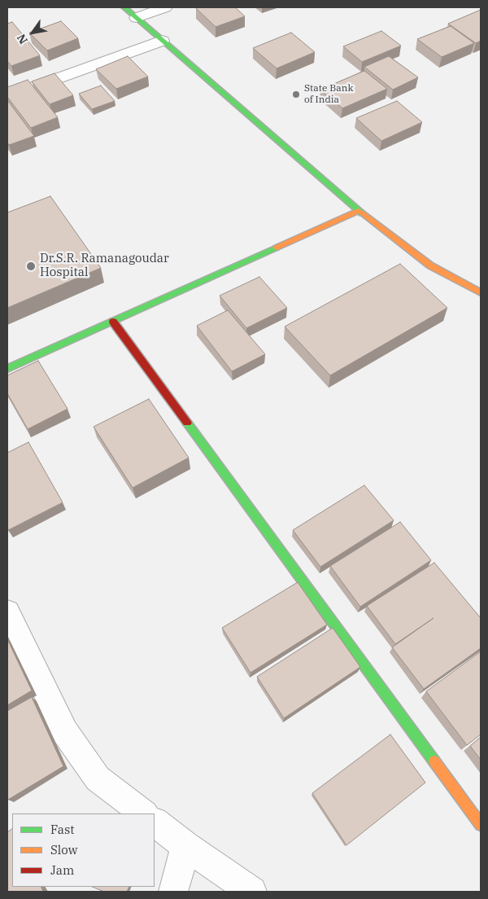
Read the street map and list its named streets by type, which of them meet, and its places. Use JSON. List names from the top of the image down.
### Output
{
  "places": ["State Bank of India", "Dr.S.R. Ramanagoudar Hospital"],
  "legend": ["Fast", "Slow", "Jam"],
  "north": "bottom left"
}
